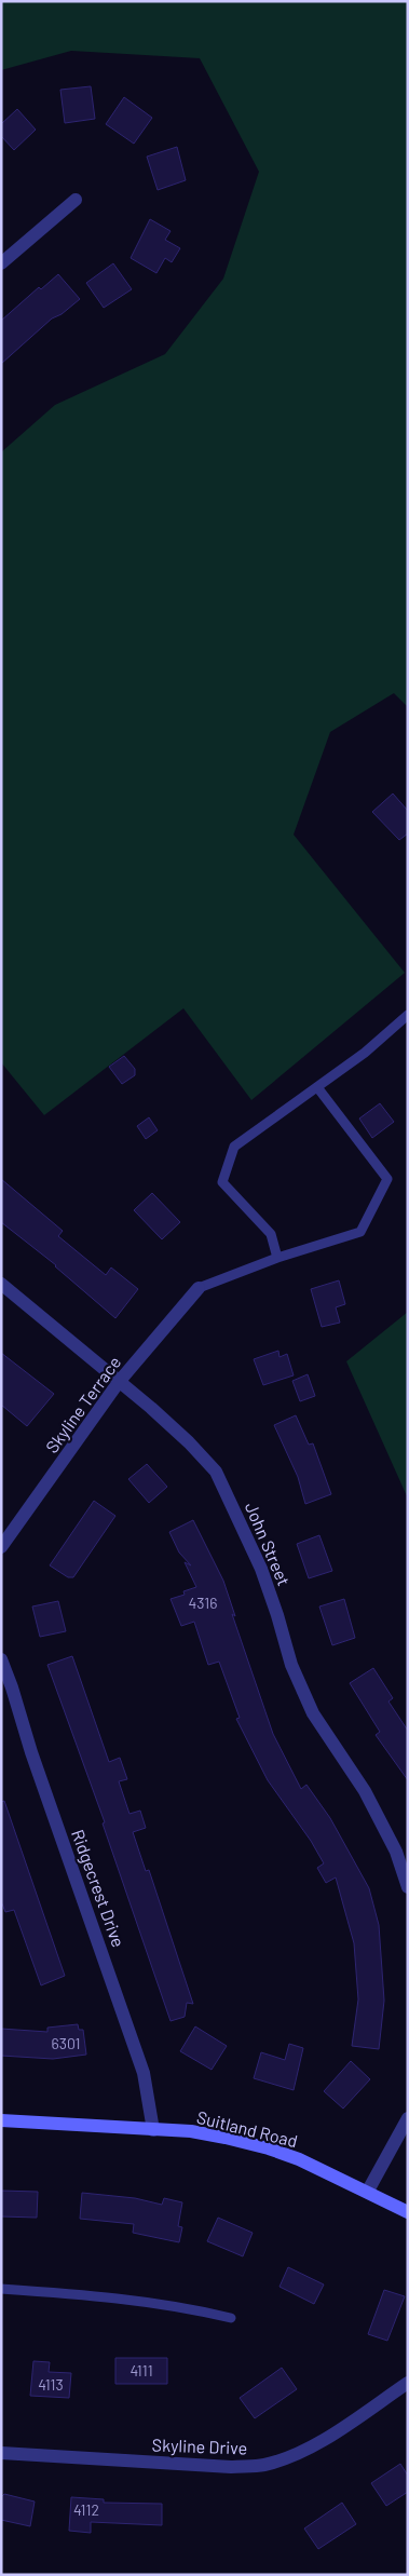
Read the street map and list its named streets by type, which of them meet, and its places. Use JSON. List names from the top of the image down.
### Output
{
  "streets": {
    "main road": ["Suitland Road"],
    "street": [
      "Skyline Terrace",
      "John Street",
      "Ridgecrest Drive",
      "Skyline Drive"
    ]
  },
  "crossings": [
    ["Skyline Terrace", "John Street"],
    ["Ridgecrest Drive", "Suitland Road"]
  ],
  "house_numbers": [
    "4316",
    "6301",
    "4111",
    "4113",
    "4112"
  ]
}
